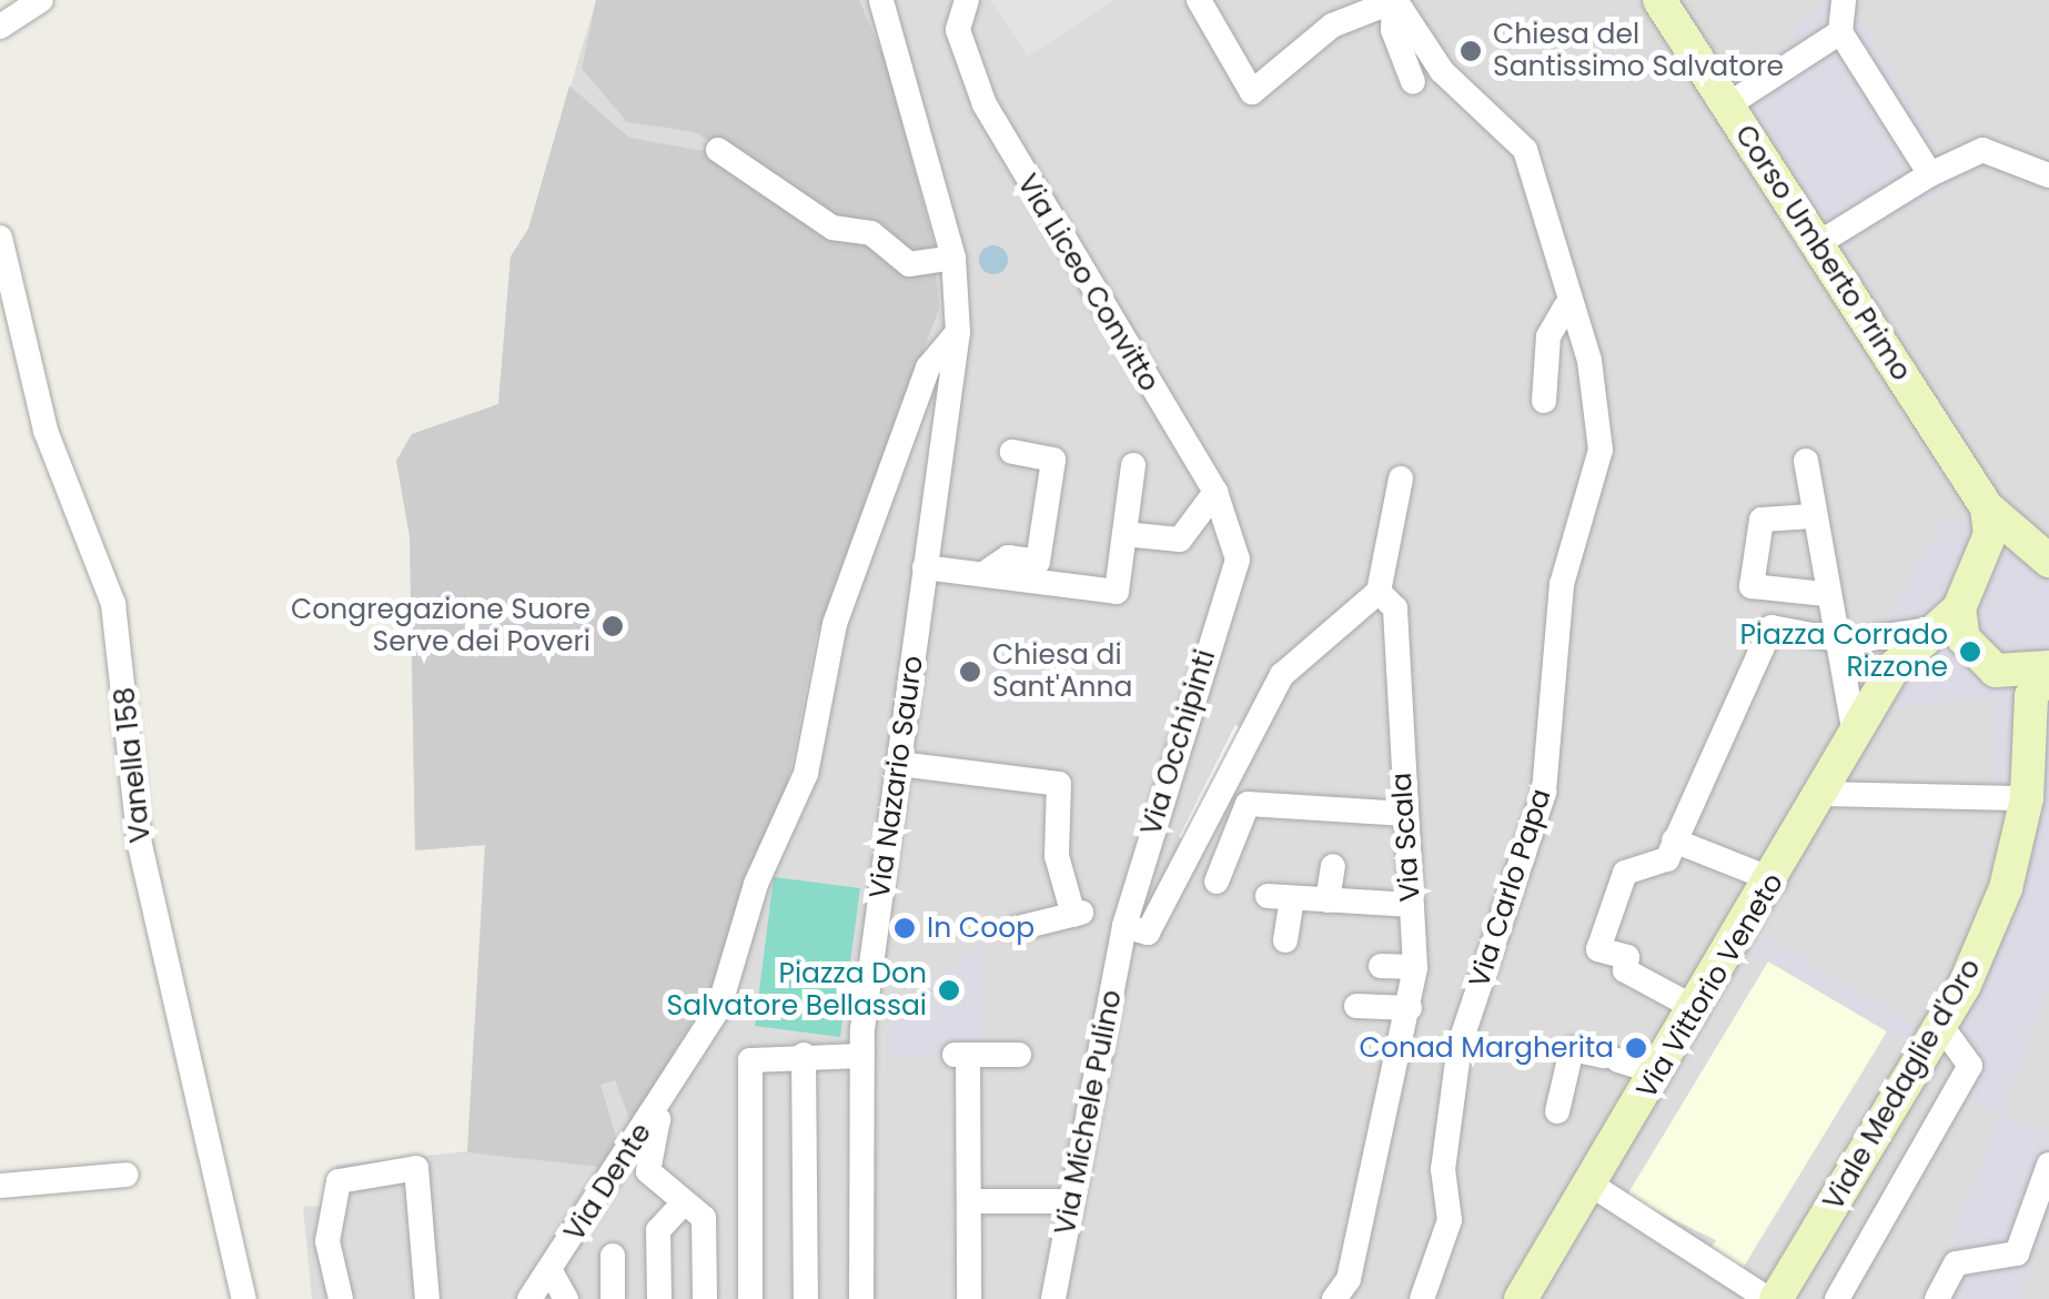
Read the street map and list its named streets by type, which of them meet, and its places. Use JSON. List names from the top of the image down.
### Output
{
  "streets": {
    "street": [
      "Corso Umberto Primo",
      "Via Liceo Convitto",
      "Via Occhipinti",
      "Vanella 158",
      "Via Nazario Sauro",
      "Via Scala",
      "Via Carlo Papa",
      "Via Vittorio Veneto",
      "Viale Medaglie d'Oro",
      "Via Michele Pulino",
      "Via Dente"
    ]
  },
  "crossings": [
    ["Via Liceo Convitto", "Via Occhipinti"],
    ["Via Occhipinti", "Via Michele Pulino"]
  ],
  "places": [
    "Chiesa del Santissimo Salvatore",
    "Congregazione Suore Serve dei Poveri",
    "Piazza Corrado Rizzone",
    "Chiesa di Sant'Anna",
    "In Coop",
    "Piazza Don Salvatore Bellassai",
    "Conad Margherita"
  ]
}
